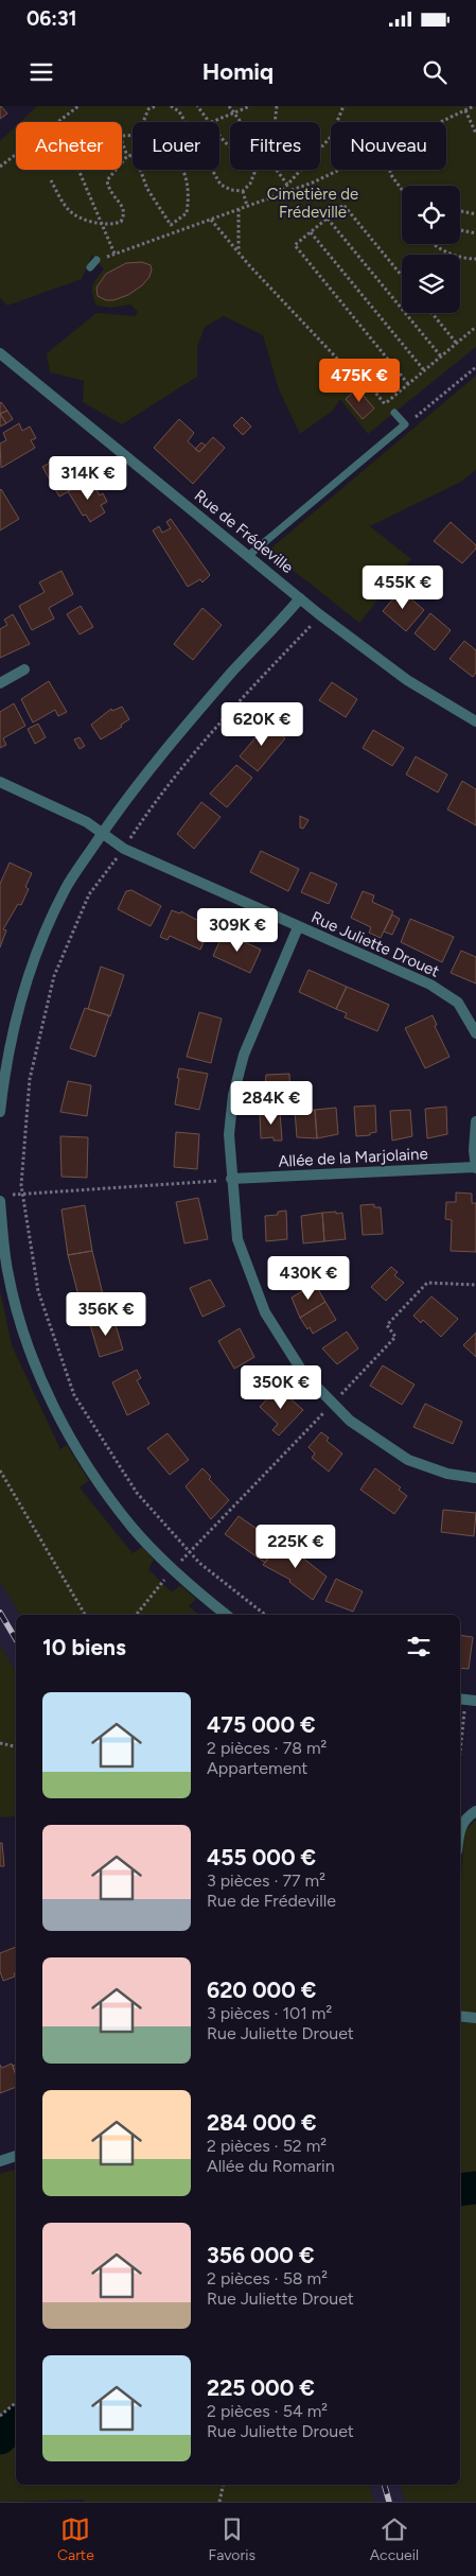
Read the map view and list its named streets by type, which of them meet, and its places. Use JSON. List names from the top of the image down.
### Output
{
  "streets": {
    "street": ["Rue de Frédeville", "Rue Juliette Drouet", "Allée de la Marjolaine"]
  },
  "parks": ["Cimetière de Frédeville"],
  "page": {
    "status": "06:31",
    "header": "Homiq",
    "chip": [
      "Acheter",
      "Louer",
      "Filtres",
      "Nouveau"
    ],
    "price": [
      "475K €",
      "314K €",
      "455K €",
      "620K €",
      "309K €",
      "284K €",
      "430K €",
      "356K €",
      "350K €",
      "225K €"
    ],
    "heading": "10 biens",
    "list": [
      {
        "name": "475 000 €",
        "note": "2 pièces · 78 m² · Appartement"
      },
      {
        "name": "455 000 €",
        "note": "3 pièces · 77 m² · Rue de Frédeville"
      },
      {
        "name": "620 000 €",
        "note": "3 pièces · 101 m² · Rue Juliette Drouet"
      },
      {
        "name": "284 000 €",
        "note": "2 pièces · 52 m² · Allée du Romarin"
      },
      {
        "name": "356 000 €",
        "note": "2 pièces · 58 m² · Rue Juliette Drouet"
      },
      {
        "name": "225 000 €",
        "note": "2 pièces · 54 m² · Rue Juliette Drouet"
      }
    ],
    "tabs": ["Carte", "Favoris", "Accueil"]
  }
}
